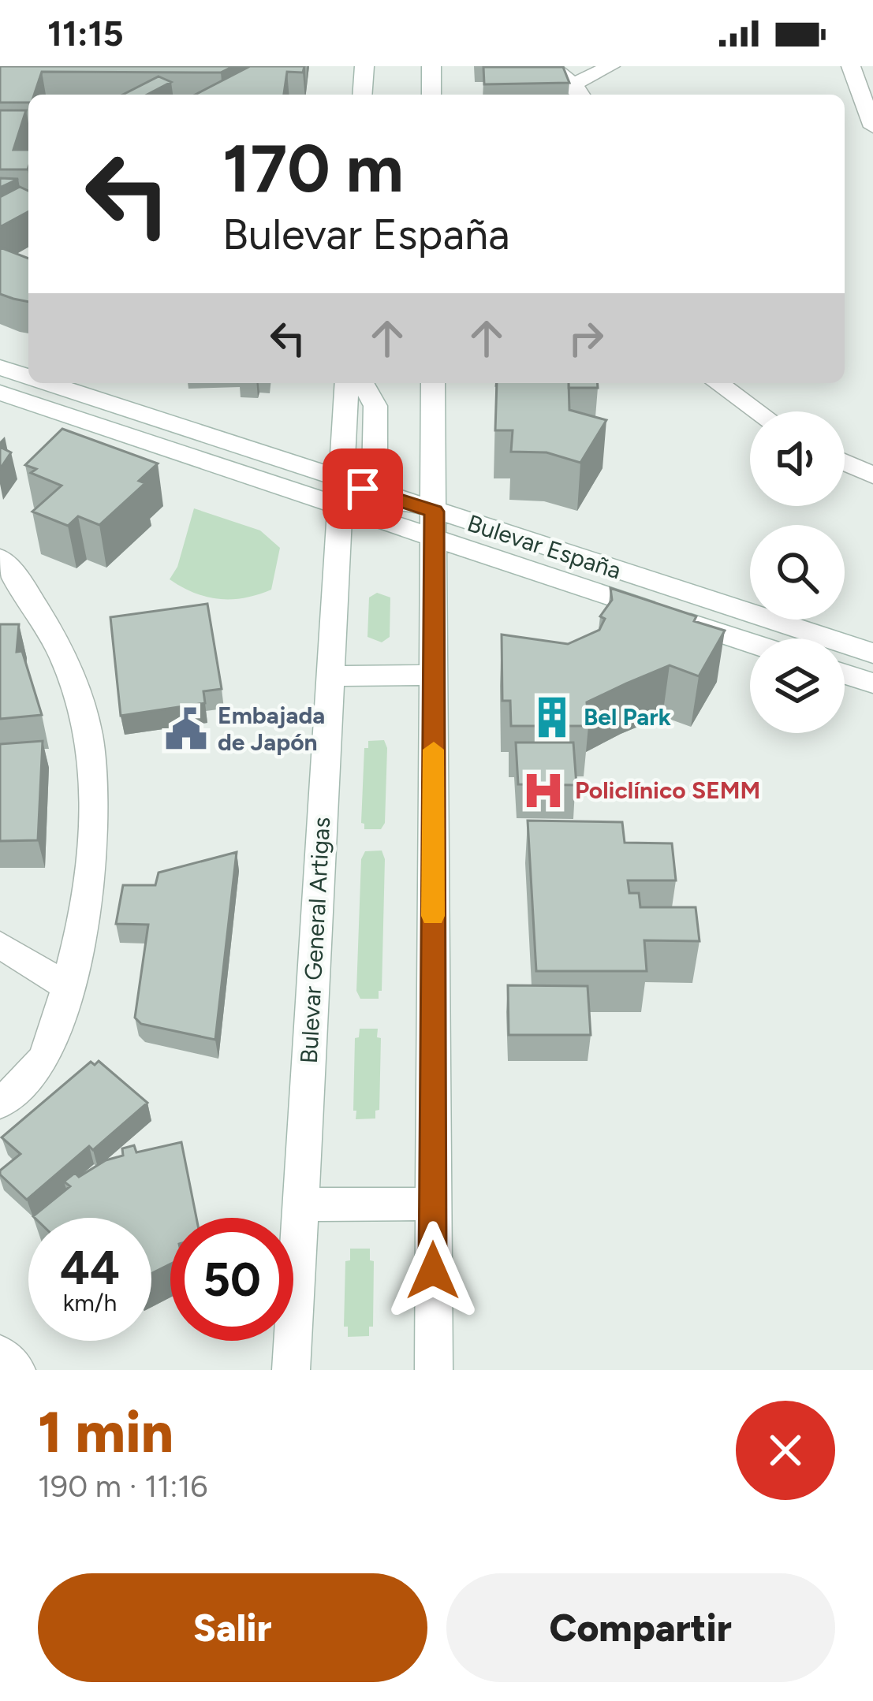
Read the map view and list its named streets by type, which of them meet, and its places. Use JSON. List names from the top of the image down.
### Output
{
  "streets": {
    "main road": ["Bulevar España", "Bulevar General Artigas"]
  },
  "crossings": [
    ["Bulevar España", "Bulevar General Artigas"]
  ],
  "places": {
    "building": ["Bel Park"],
    "public building": ["Embajada de Japón"],
    "hospital": ["Policlínico SEMM"]
  },
  "page": {
    "status": "11:15",
    "turn": ["170 m", "Bulevar España"],
    "speed": "44 km/h",
    "limit": "50",
    "heading": ["1 min", "190 m · 11:16"],
    "buttons": ["Salir", "Compartir"]
  }
}
